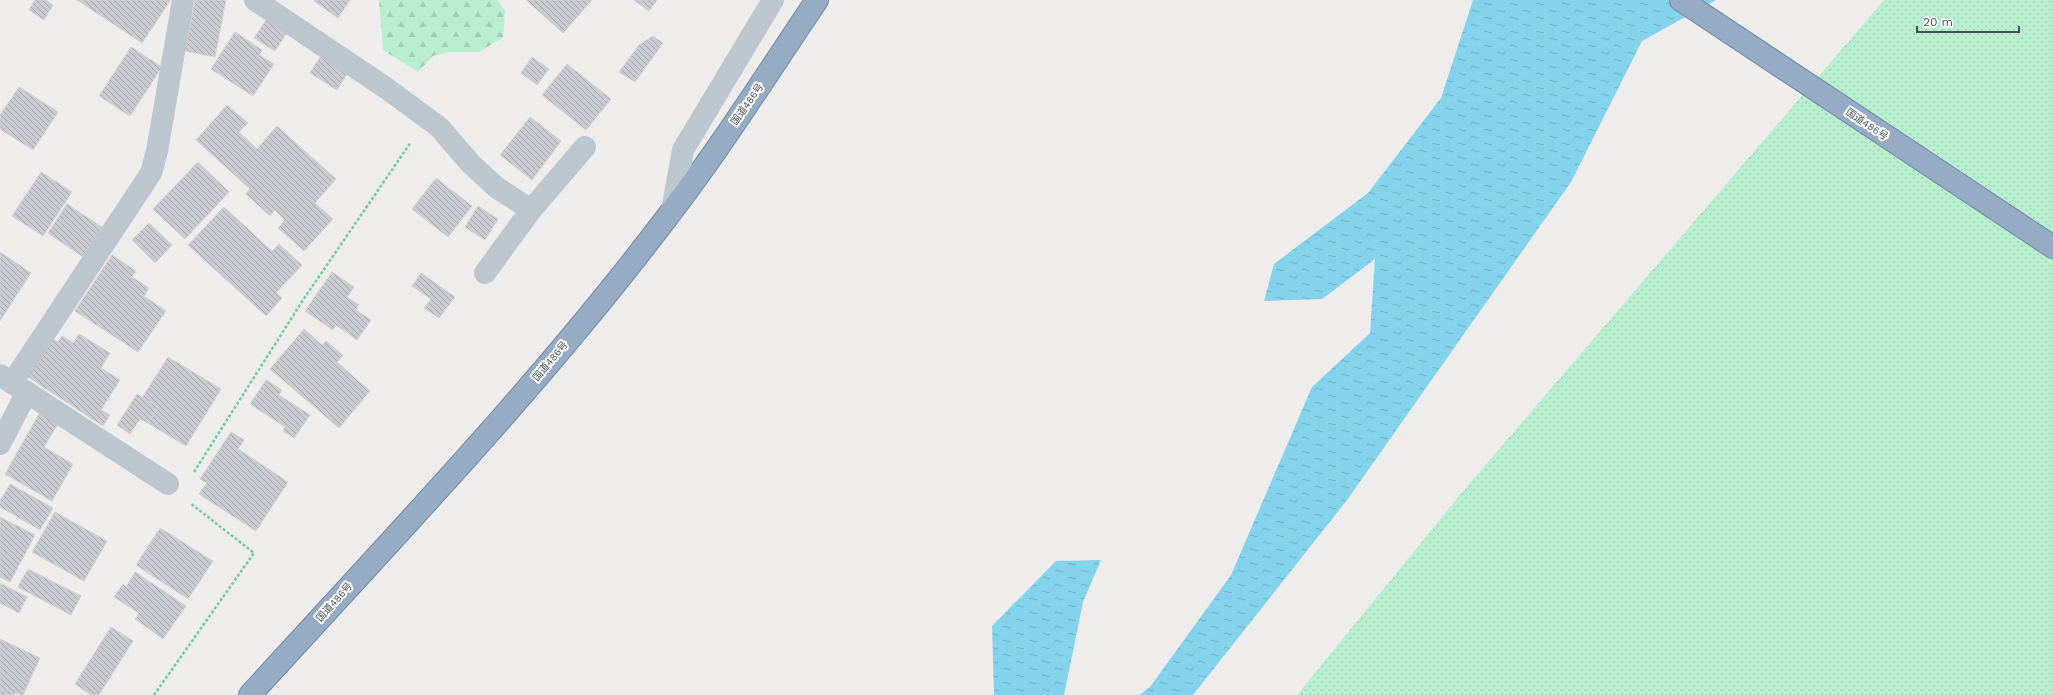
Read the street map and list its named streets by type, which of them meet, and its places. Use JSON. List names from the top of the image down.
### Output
{
  "streets": {
    "highway": ["国道486号"]
  },
  "scale_bar": "20 m"
}
